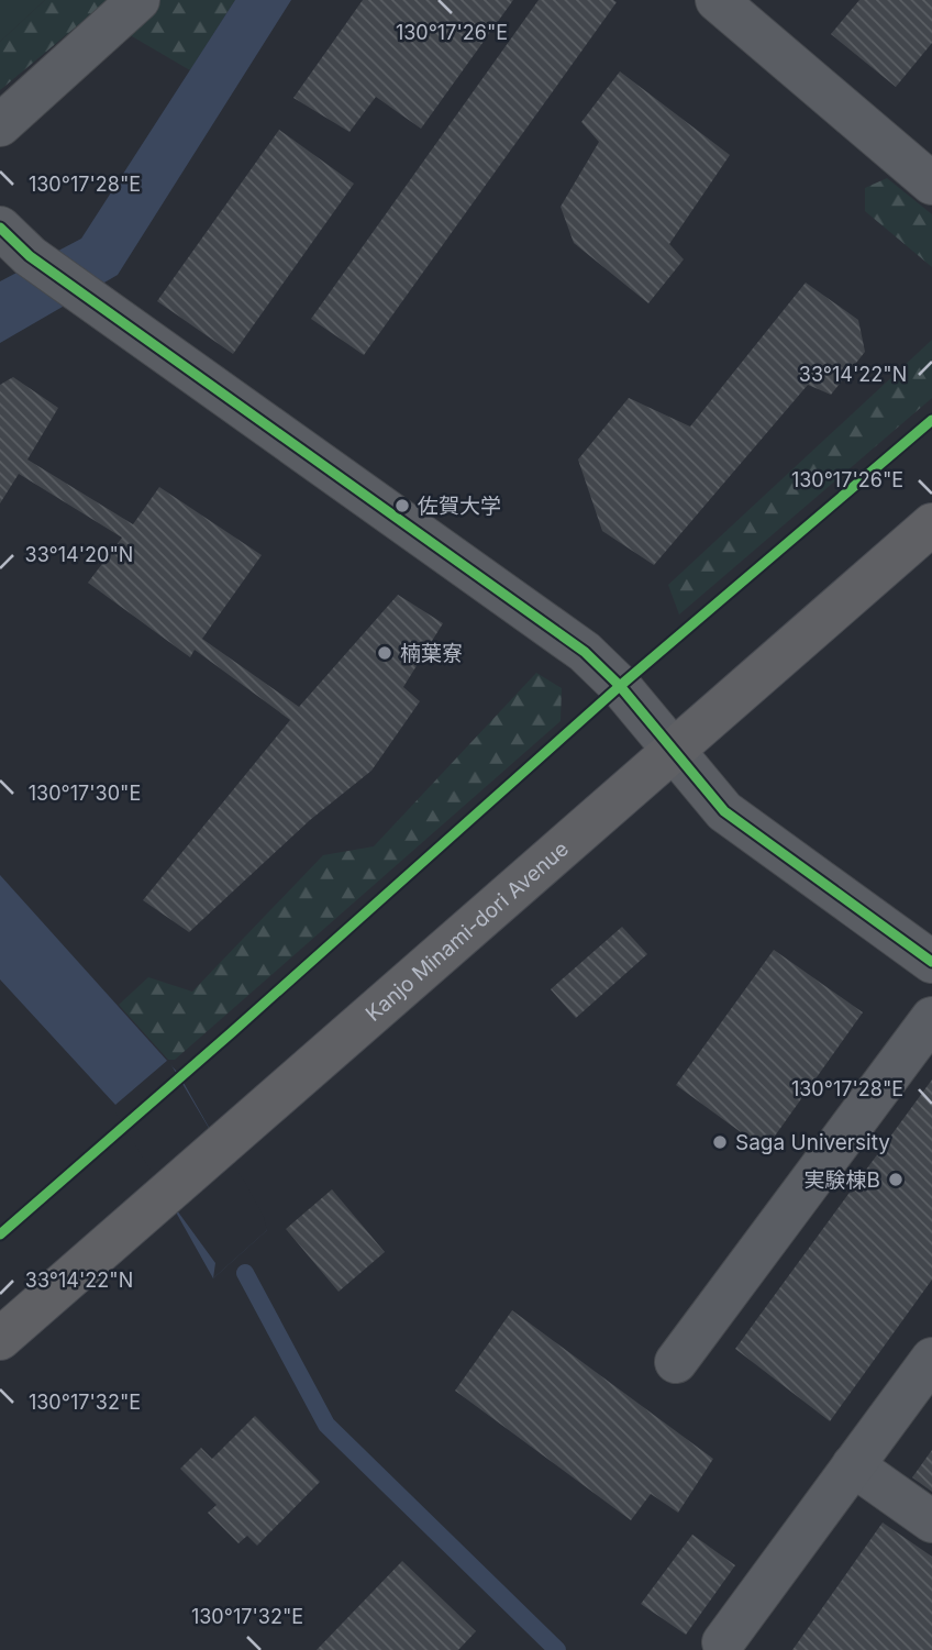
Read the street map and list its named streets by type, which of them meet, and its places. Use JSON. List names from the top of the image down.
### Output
{
  "streets": {
    "highway": ["Kanjo Minami-dori Avenue"]
  },
  "places": [
    "佐賀大学",
    "楠葉寮",
    "Saga University",
    "実験棟B"
  ],
  "coordinates": [
    "130°17'26\"E",
    "130°17'28\"E",
    "33°14'22\"N",
    "33°14'20\"N",
    "130°17'30\"E",
    "130°17'32\"E"
  ]
}
